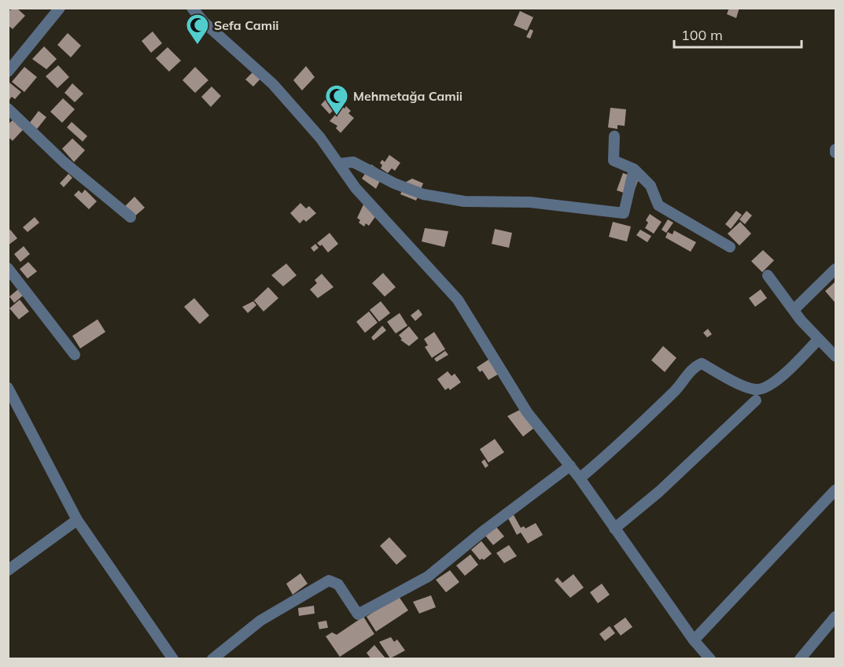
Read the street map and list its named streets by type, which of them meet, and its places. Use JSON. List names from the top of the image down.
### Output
{
  "places": {
    "mosque": ["Sefa Camii", "Mehmetağa Camii"]
  },
  "scale_bar": "100 m"
}
